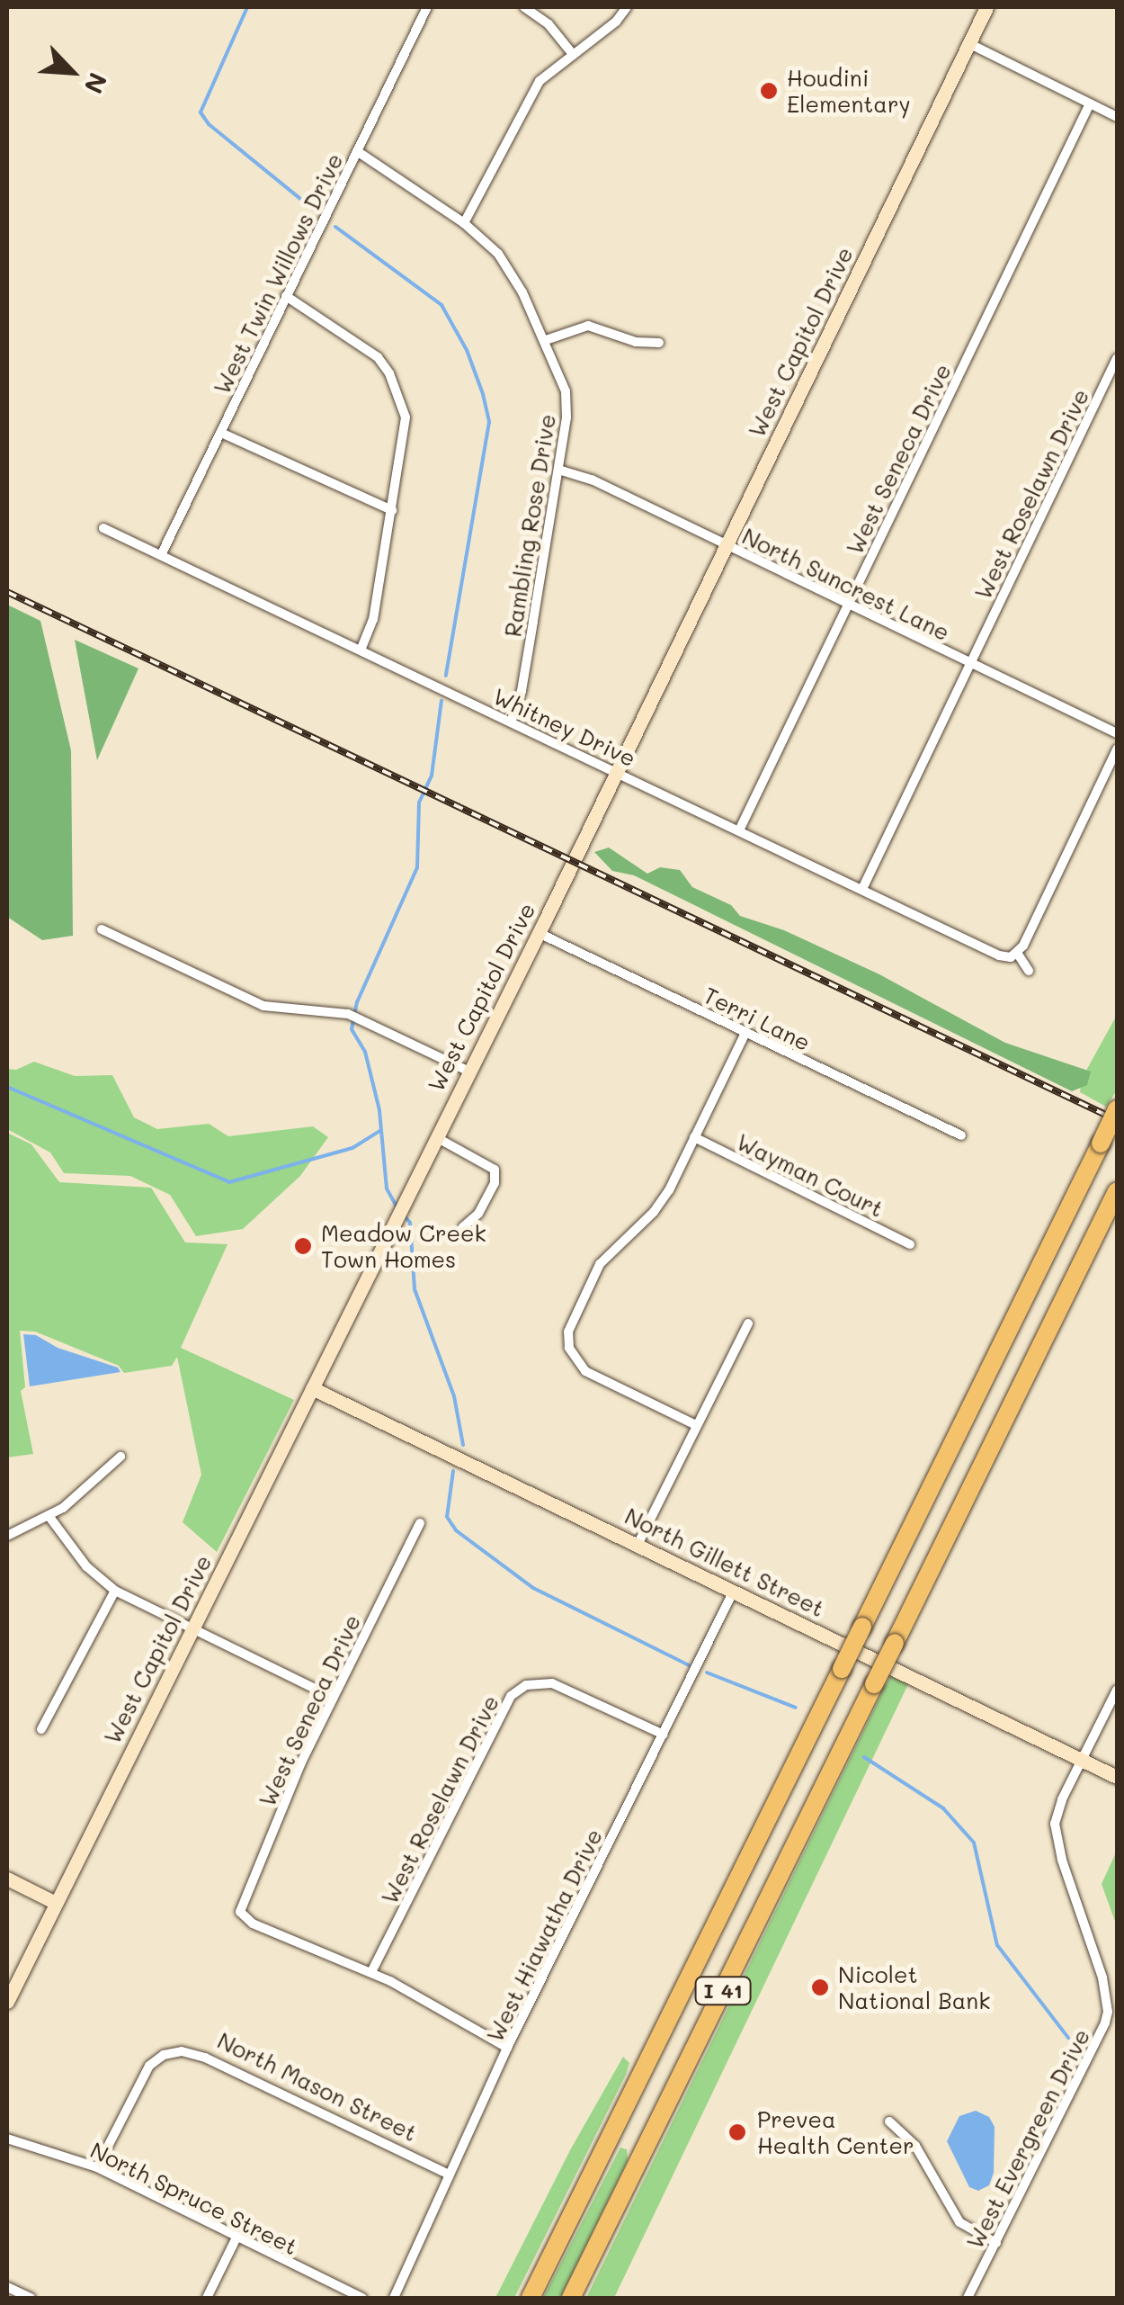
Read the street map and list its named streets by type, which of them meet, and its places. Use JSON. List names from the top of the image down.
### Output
{
  "streets": {
    "highway": ["I 41"],
    "street": [
      "West Twin Willows Drive",
      "West Capitol Drive",
      "West Seneca Drive",
      "West Roselawn Drive",
      "Rambling Rose Drive",
      "North Suncrest Lane",
      "Whitney Drive",
      "Terri Lane",
      "Wayman Court",
      "North Gillett Street",
      "West Hiawatha Drive",
      "North Mason Street",
      "West Evergreen Drive",
      "North Spruce Street"
    ]
  },
  "crossings": [
    ["West Twin Willows Drive", "Rambling Rose Drive"],
    ["West Twin Willows Drive", "Whitney Drive"],
    ["West Capitol Drive", "North Suncrest Lane"],
    ["West Capitol Drive", "Whitney Drive"],
    ["West Capitol Drive", "Terri Lane"],
    ["West Capitol Drive", "North Gillett Street"],
    ["West Seneca Drive", "West Roselawn Drive"],
    ["West Seneca Drive", "North Suncrest Lane"],
    ["West Seneca Drive", "Whitney Drive"],
    ["West Roselawn Drive", "North Suncrest Lane"],
    ["West Roselawn Drive", "Whitney Drive"],
    ["West Roselawn Drive", "West Hiawatha Drive"],
    ["Rambling Rose Drive", "North Suncrest Lane"],
    ["Rambling Rose Drive", "Whitney Drive"],
    ["North Gillett Street", "West Hiawatha Drive"],
    ["North Gillett Street", "West Evergreen Drive"],
    ["West Hiawatha Drive", "North Mason Street"],
    ["North Mason Street", "North Spruce Street"]
  ],
  "places": [
    "Houdini Elementary",
    "Meadow Creek Town Homes",
    "Nicolet National Bank",
    "Prevea Health Center"
  ],
  "north": "bottom right"
}
